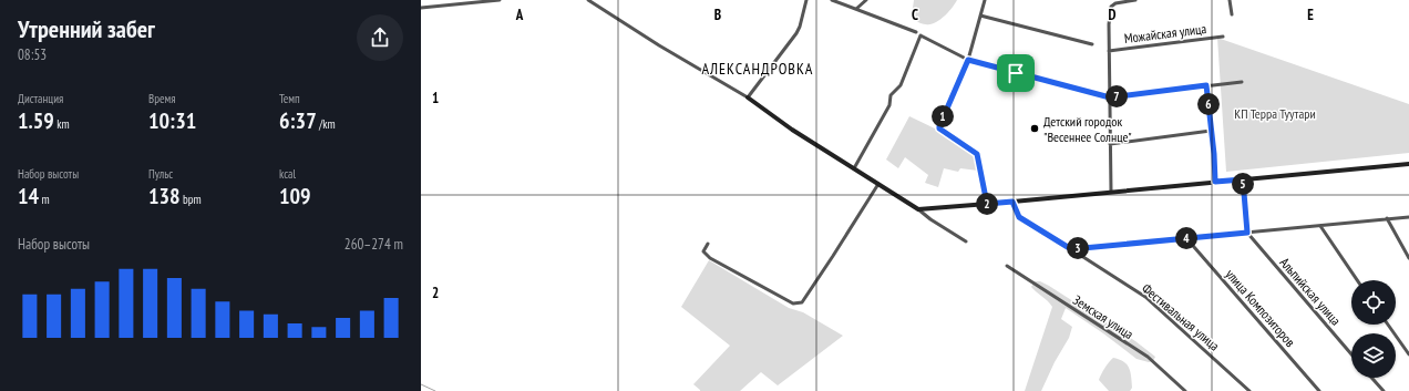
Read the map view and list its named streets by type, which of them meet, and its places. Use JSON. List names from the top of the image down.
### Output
{
  "streets": {
    "street": [
      "Можайская улица",
      "Альпийская улица",
      "улица Композиторов",
      "Земская улица",
      "Фестивальная улица"
    ]
  },
  "districts": ["АЛЕКСАНДРОВКА"],
  "parks": ["КП Терра Туутари"],
  "places": ["Детский городок \"Весеннее Солнце\""],
  "page": {
    "heading": ["Утренний забег", "08:53"],
    "stats": [
      ["Дистанция", "1.59 km"],
      ["Время", "10:31"],
      ["Темп", "6:37 /km"],
      ["Набор высоты", "14 m"],
      ["Пульс", "138 bpm"],
      ["kcal", "109"]
    ],
    "pins": [
      "7",
      "6",
      "1",
      "5",
      "2",
      "4",
      "3"
    ],
    "chart": ["Набор высоты", "260–274 m"]
  },
  "grid": {
    "columns": [
      "A",
      "B",
      "C",
      "D",
      "E"
    ],
    "rows": ["1", "2"]
  }
}
